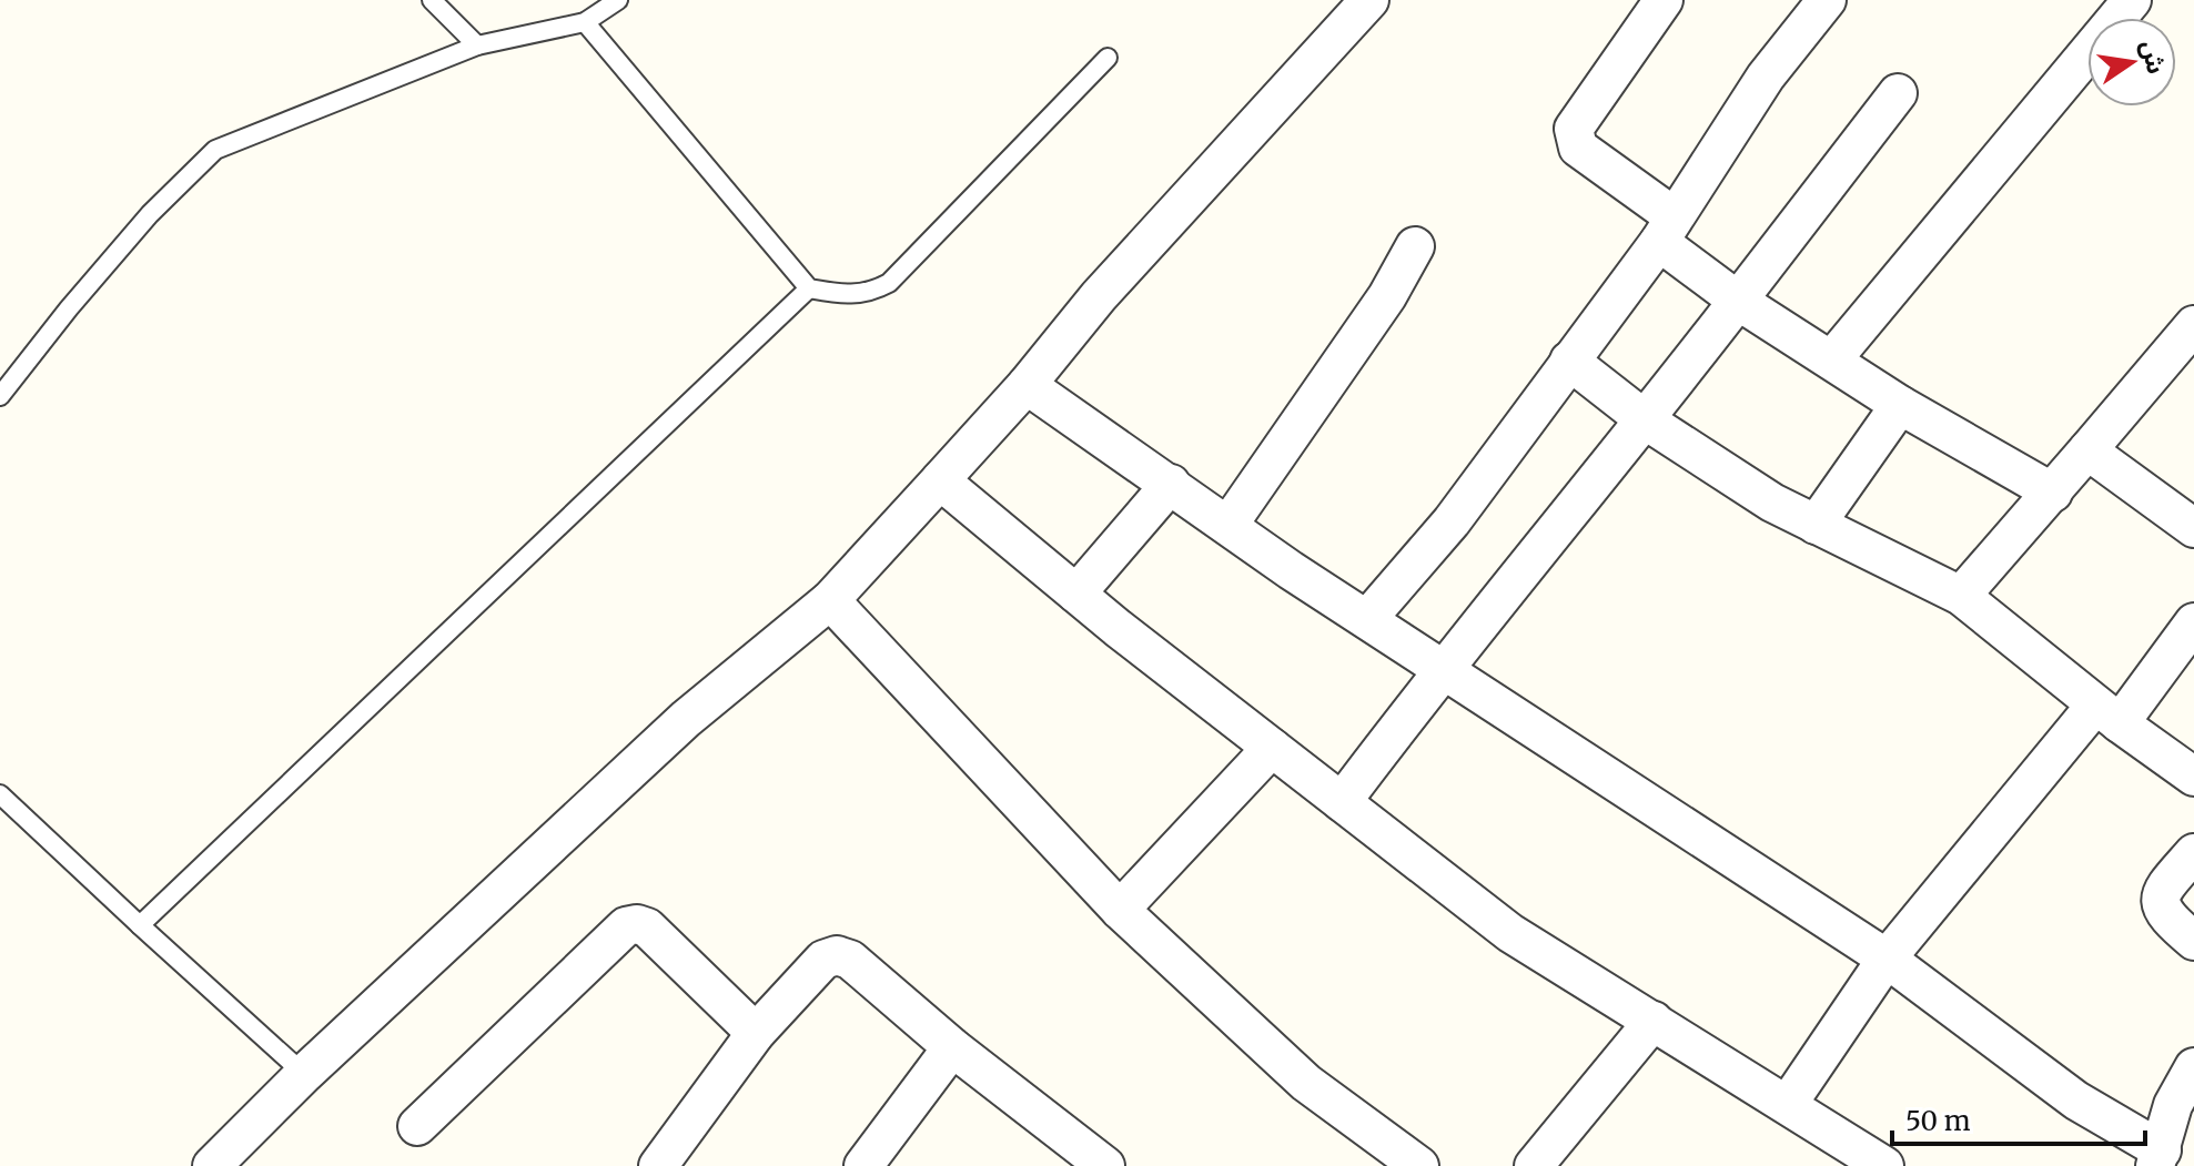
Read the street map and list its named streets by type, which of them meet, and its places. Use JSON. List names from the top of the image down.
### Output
{
  "scale_bar": "50 m",
  "north": "right"
}
